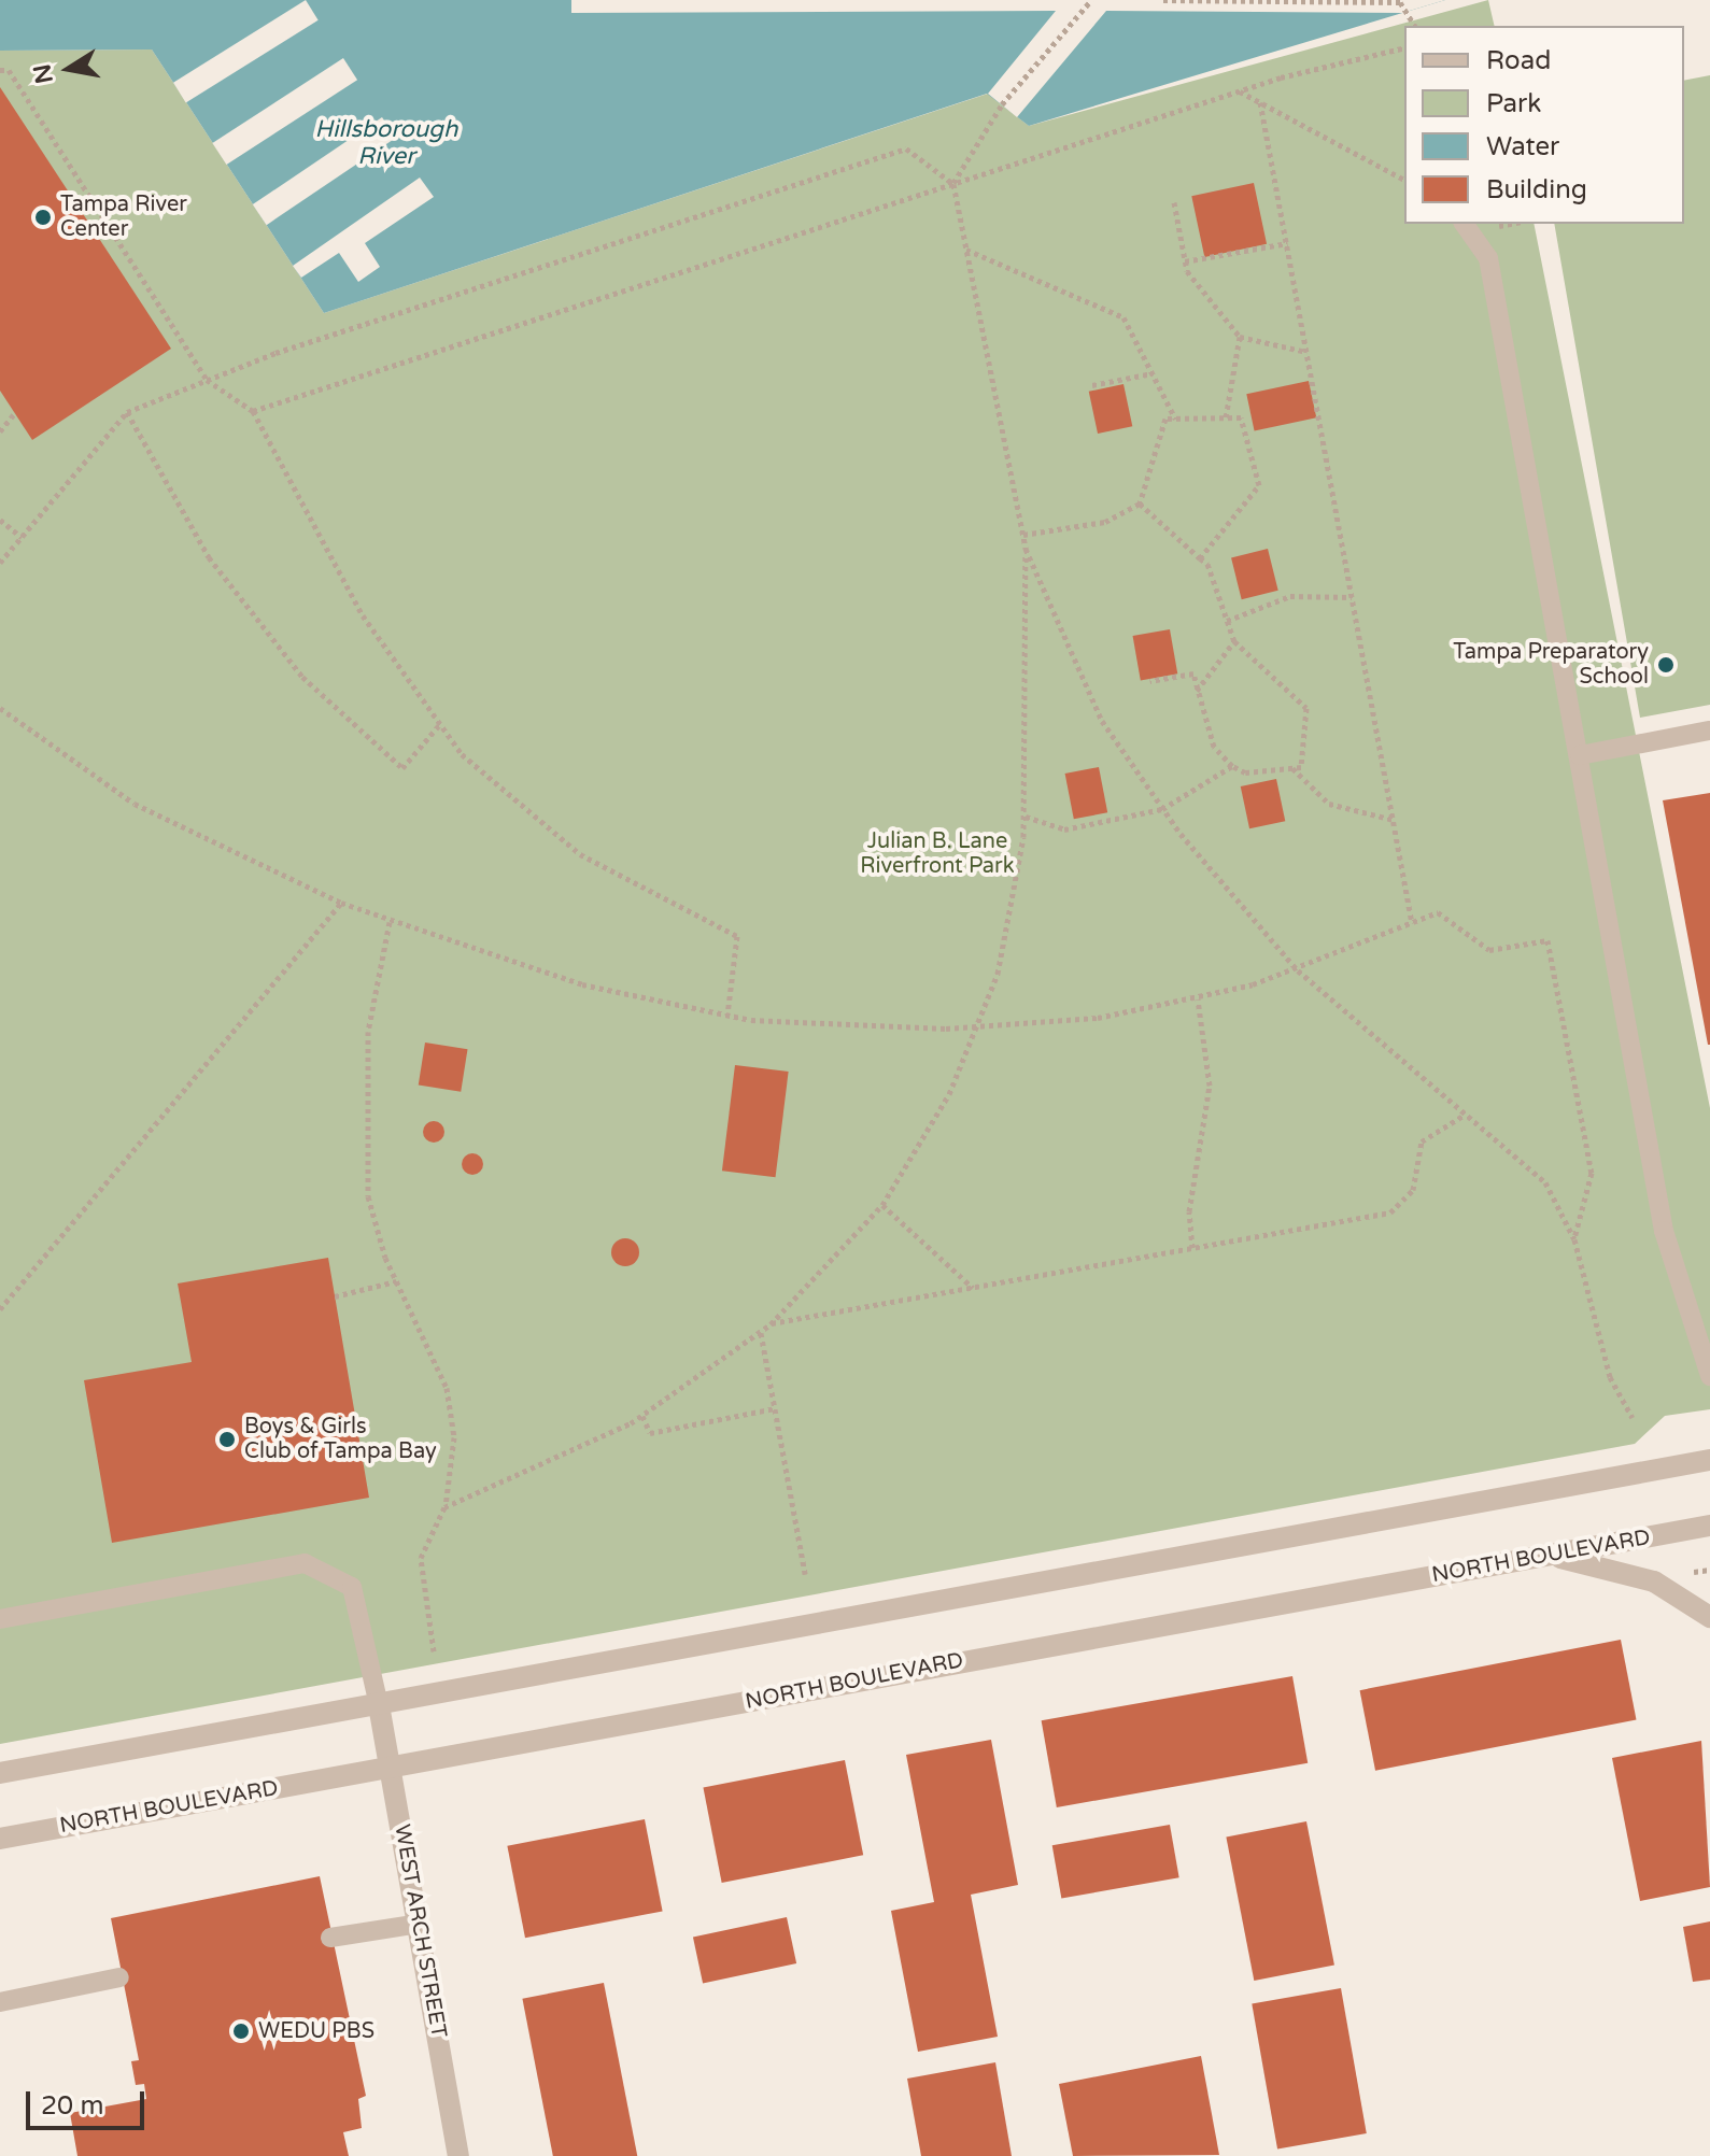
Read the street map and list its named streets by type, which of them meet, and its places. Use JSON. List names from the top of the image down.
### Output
{
  "streets": {
    "street": ["NORTH BOULEVARD", "WEST ARCH STREET"]
  },
  "crossings": [
    ["NORTH BOULEVARD", "WEST ARCH STREET"]
  ],
  "water": ["Hillsborough River"],
  "parks": ["Julian B. Lane Riverfront Park"],
  "places": [
    "Tampa River Center",
    "Tampa Preparatory School",
    "Boys & Girls Club of Tampa Bay",
    "WEDU PBS"
  ],
  "legend": [
    "Road",
    "Park",
    "Water",
    "Building"
  ],
  "scale_bar": "20 m",
  "north": "left"
}
